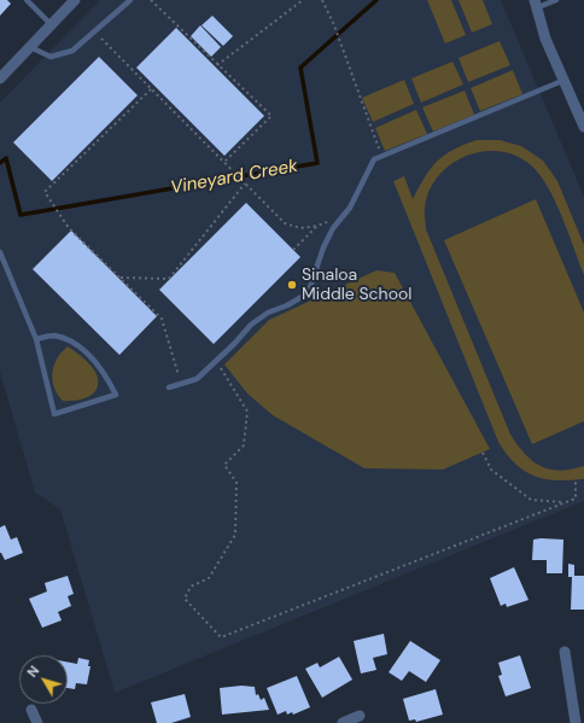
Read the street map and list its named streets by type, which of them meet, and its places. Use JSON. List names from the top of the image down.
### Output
{
  "water": ["Vineyard Creek"],
  "places": ["Sinaloa Middle School"],
  "north": "top left"
}
